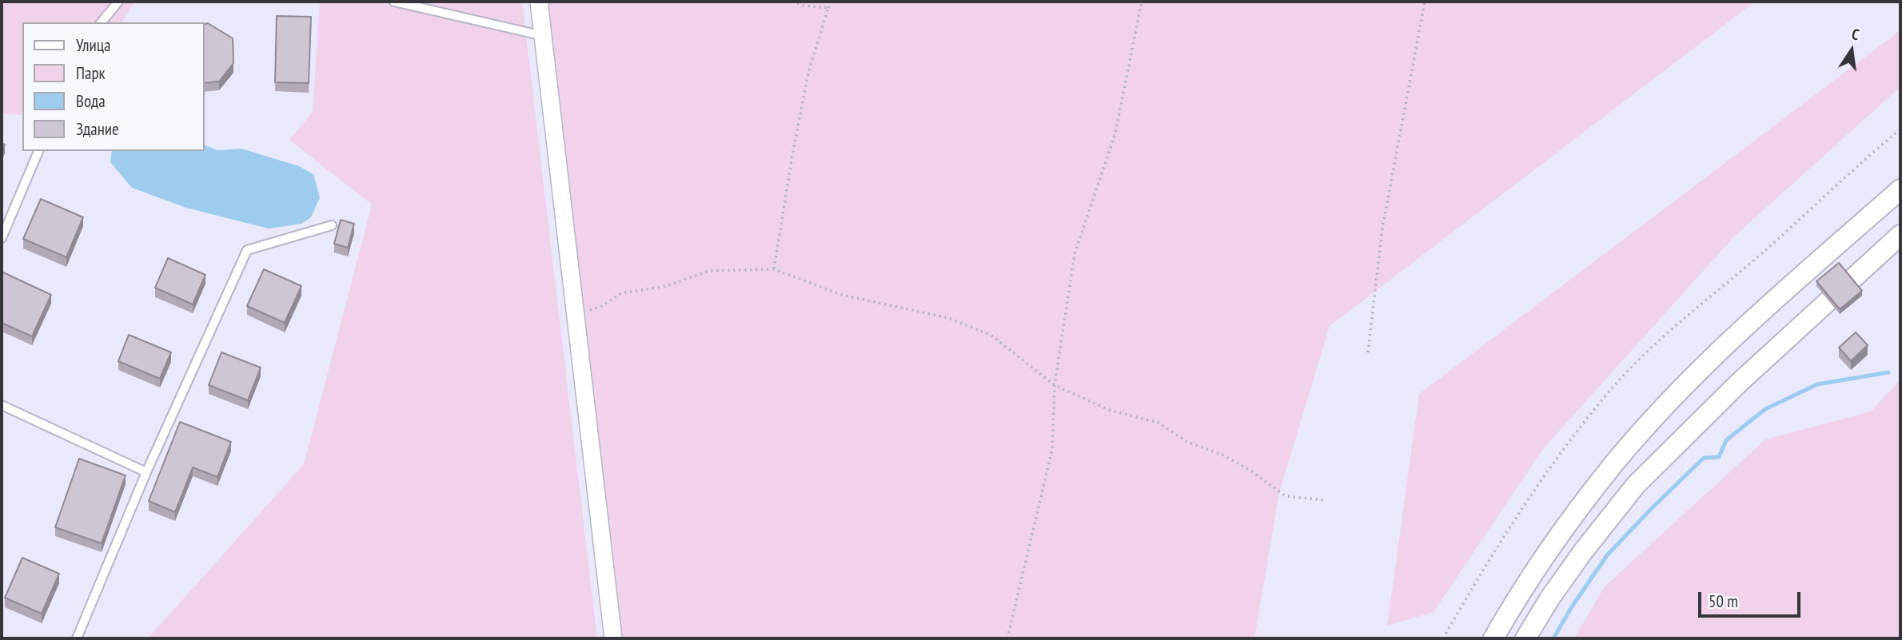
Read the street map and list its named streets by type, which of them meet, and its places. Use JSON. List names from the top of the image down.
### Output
{
  "legend": [
    "Улица",
    "Парк",
    "Вода",
    "Здание"
  ],
  "scale_bar": "50 m",
  "north": "top"
}
